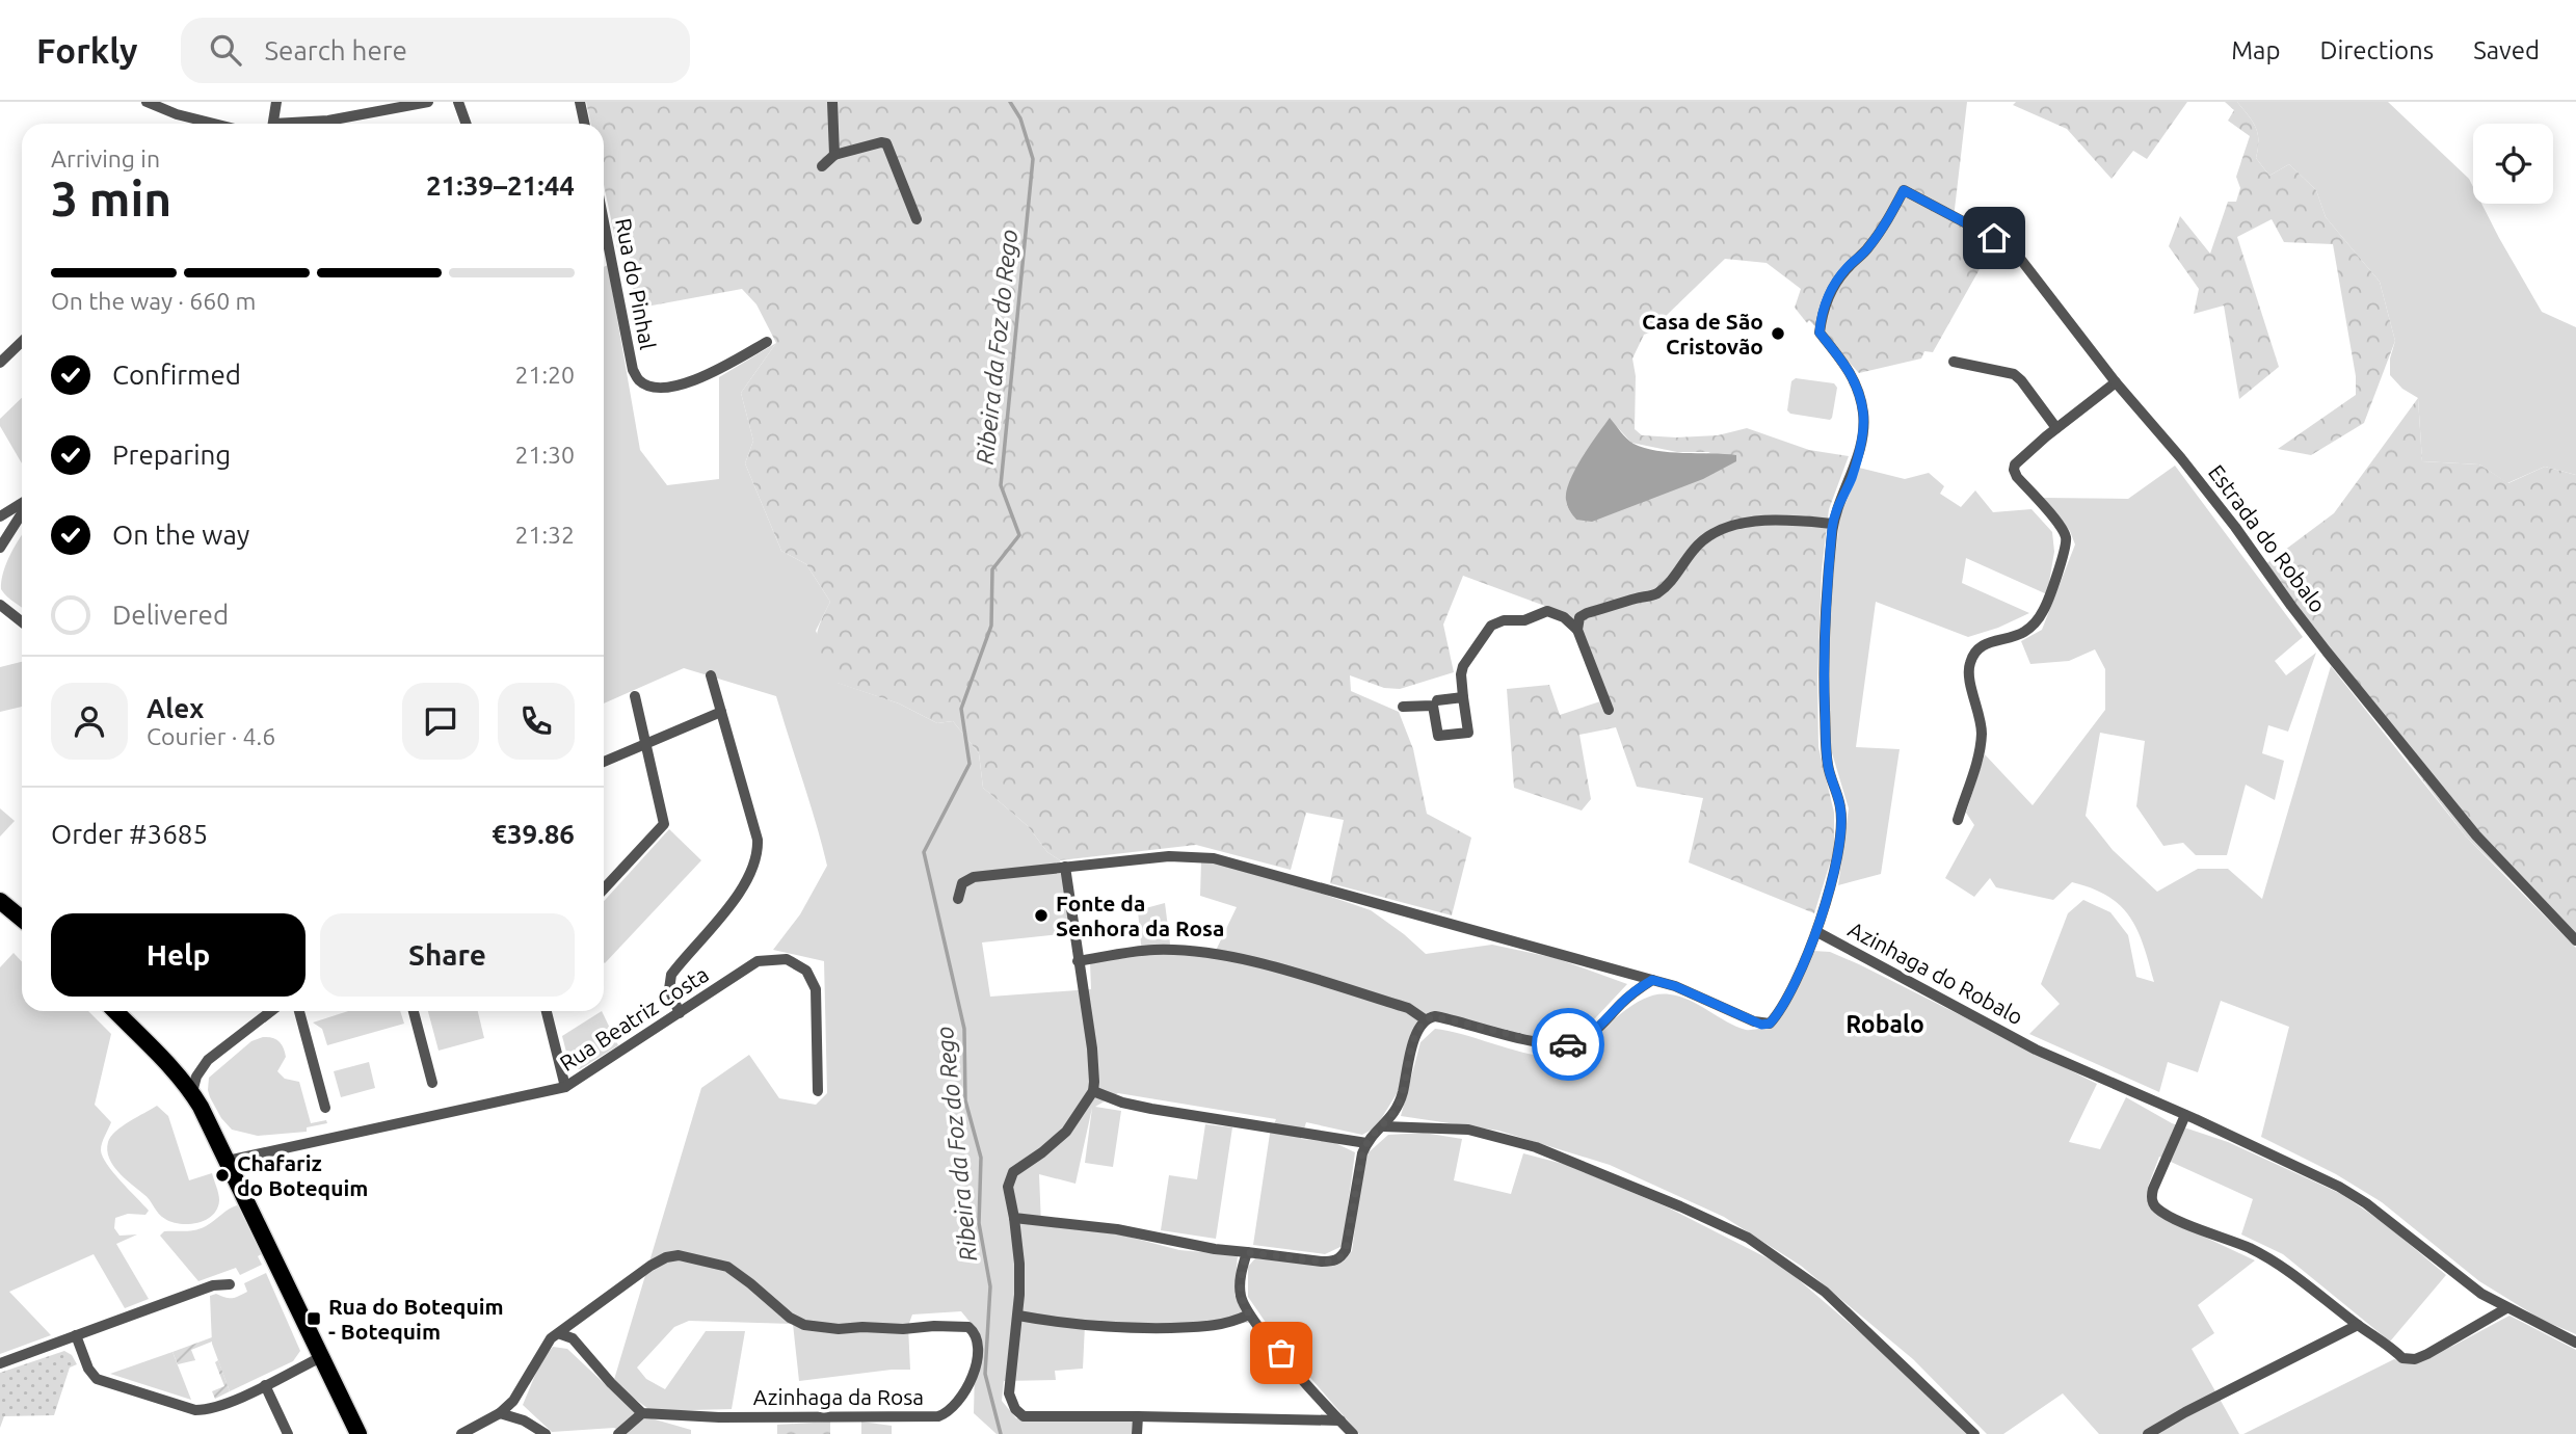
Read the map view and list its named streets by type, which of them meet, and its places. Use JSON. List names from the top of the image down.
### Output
{
  "streets": {
    "street": [
      "Rua do Pinhal",
      "Estrada do Robalo",
      "Azinhaga do Robalo",
      "Rua Beatriz Costa",
      "Azinhaga da Rosa"
    ]
  },
  "crossings": [
    ["Estrada do Robalo", "Azinhaga do Robalo"]
  ],
  "districts": ["Robalo"],
  "water": ["Ribeira da Foz do Rego"],
  "places": {
    "other": ["Casa de São Cristovão", "Fonte da Senhora da Rosa", "Chafariz do Botequim"],
    "transit": ["Rua do Botequim - Botequim"]
  },
  "page": {
    "header": "Forkly",
    "search": "Search here",
    "nav": ["Map", "Directions", "Saved"],
    "heading": ["3 min", "Arriving in", "21:39–21:44"],
    "panel": [
      "Alex",
      "Courier · 4.6",
      "Order #3685",
      "€39.86"
    ],
    "bar": "On the way · 660 m",
    "list": [
      ["Confirmed", "21:20"],
      ["Preparing", "21:30"],
      ["On the way", "21:32"],
      "Delivered"
    ],
    "buttons": ["Help", "Share"]
  }
}
